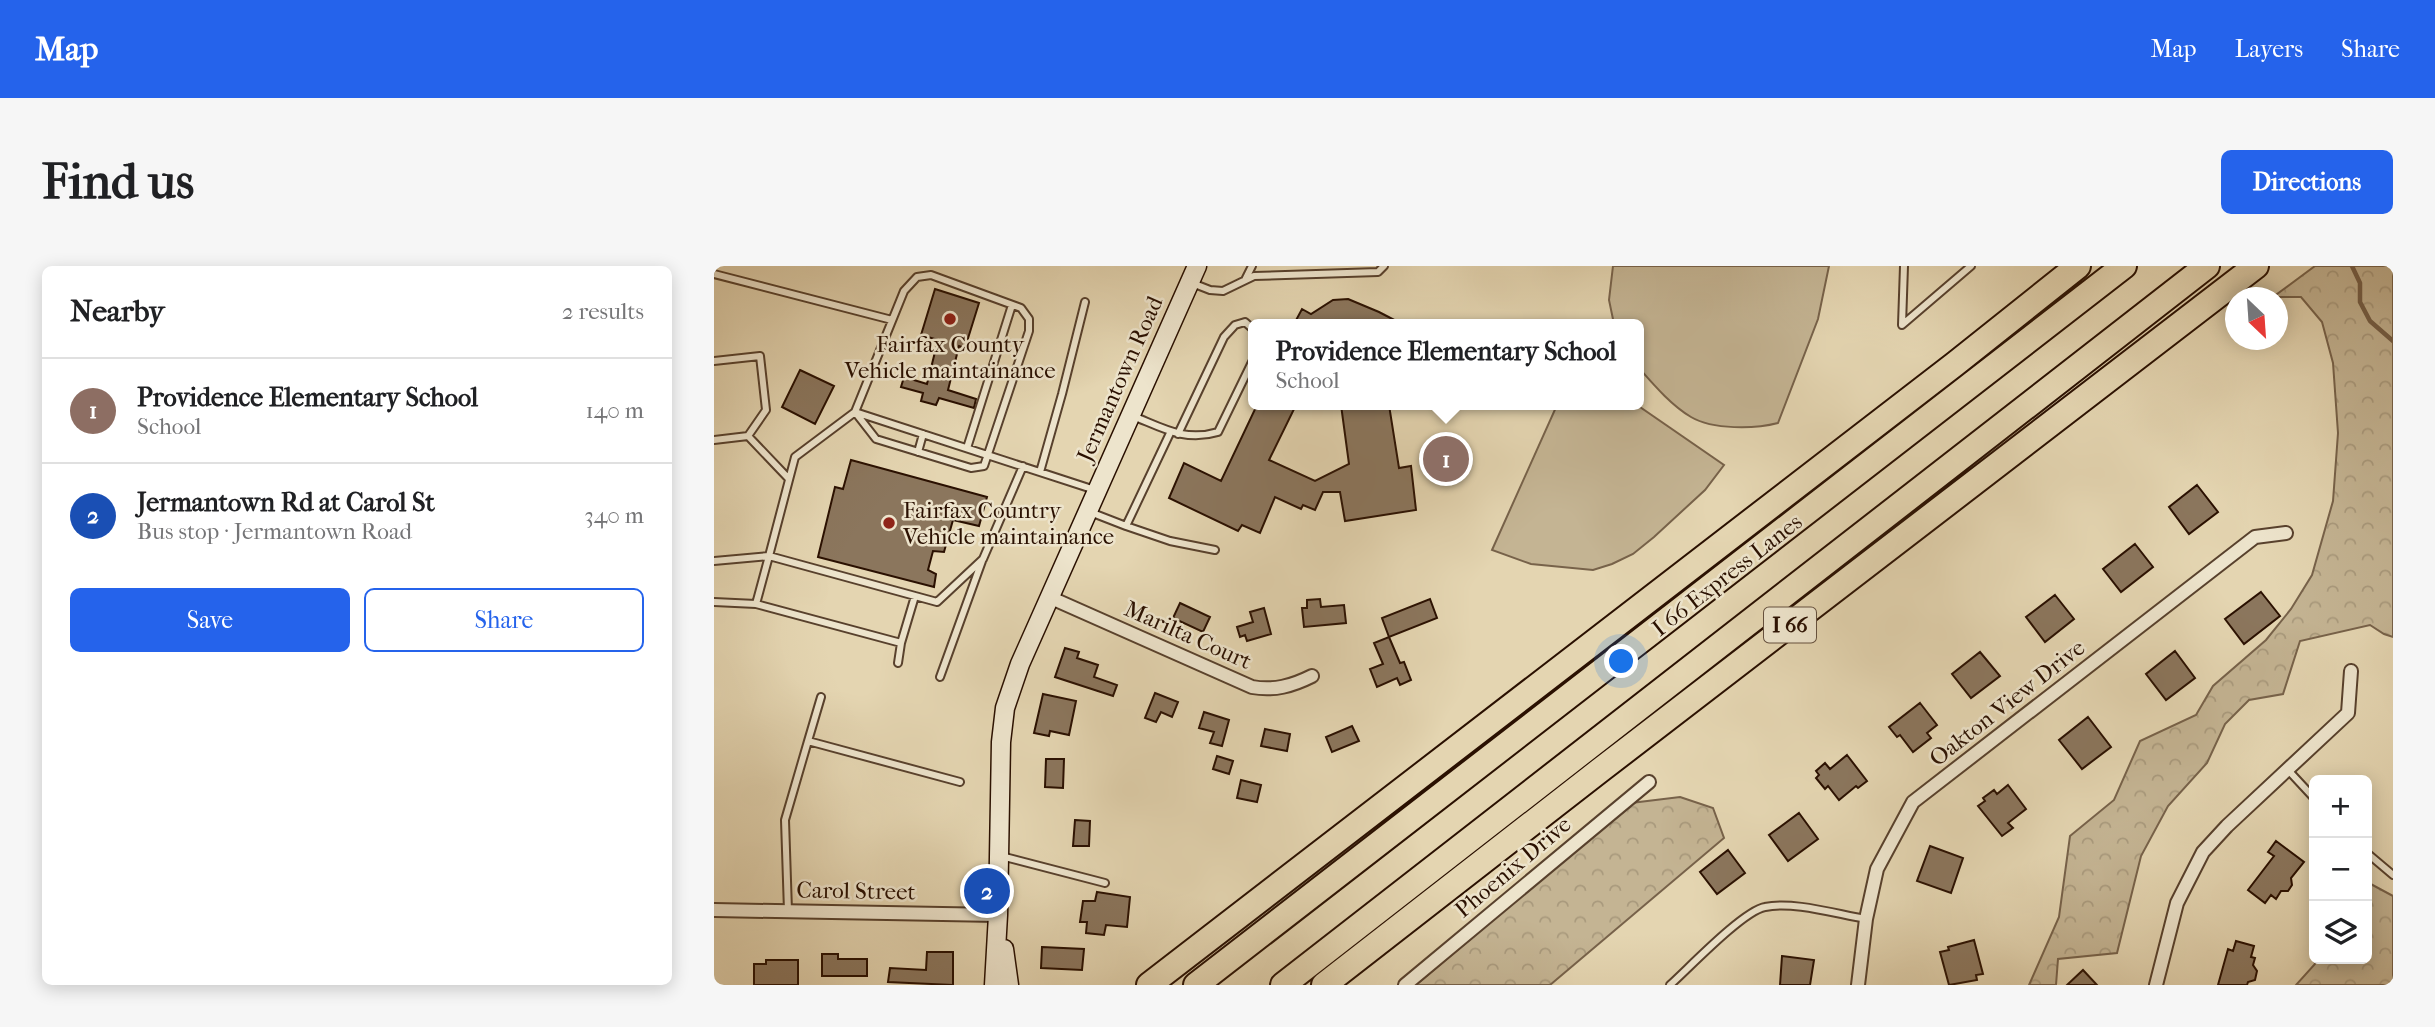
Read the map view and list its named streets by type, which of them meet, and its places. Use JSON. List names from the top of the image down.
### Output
{
  "streets": {
    "highway": ["I 66 Express Lanes", "I 66"],
    "main road": ["Jermantown Road"],
    "street": [
      "Marilta Court",
      "Oakton View Drive",
      "Phoenix Drive",
      "Carol Street"
    ]
  },
  "crossings": [
    ["Jermantown Road", "Marilta Court"],
    ["Jermantown Road", "Carol Street"]
  ],
  "places": ["Fairfax County Vehicle maintainance", "Fairfax Country Vehicle maintainance"],
  "north": "bottom right",
  "page": {
    "header": "Map",
    "nav": ["Map", "Layers", "Share"],
    "buttons": [
      "Directions",
      ["Save", "Share"]
    ],
    "title": "Find us",
    "heading": ["Nearby", "2 results"],
    "popup": ["Providence Elementary School", "School"],
    "list": [
      {
        "mark": "1",
        "name": "Providence Elementary School",
        "note": "School",
        "value": "140 m"
      },
      {
        "mark": "2",
        "name": "Jermantown Rd at Carol St",
        "note": "Bus stop · Jermantown Road",
        "value": "340 m"
      }
    ],
    "pins": ["1", "2"],
    "map_buttons": ["+", "−"]
  }
}
